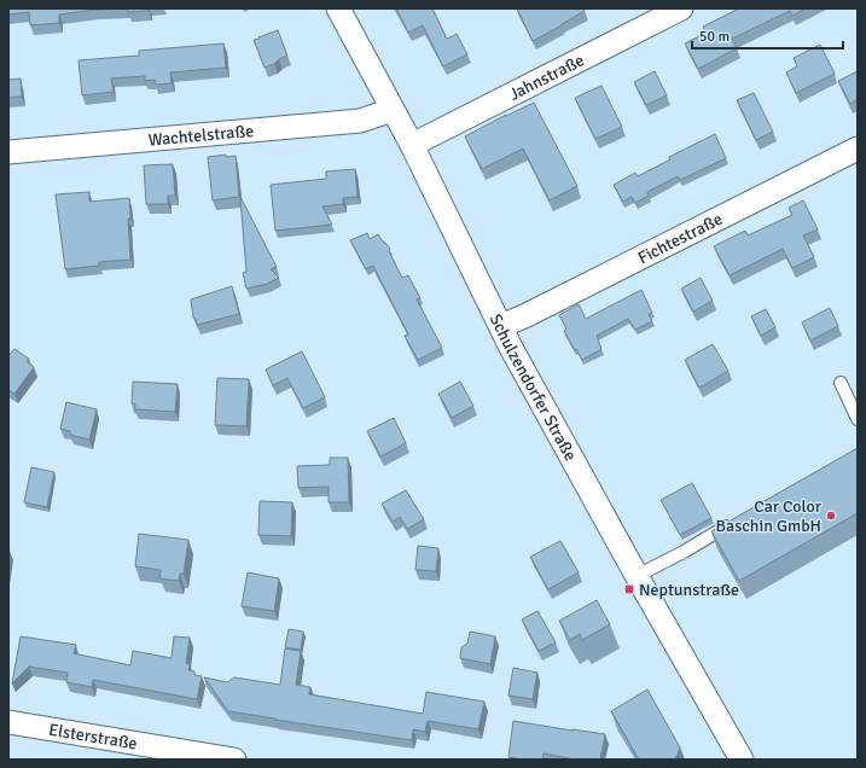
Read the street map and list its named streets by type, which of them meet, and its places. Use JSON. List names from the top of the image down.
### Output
{
  "streets": {
    "street": [
      "Jahnstraße",
      "Wachtelstraße",
      "Fichtestraße",
      "Schulzendorfer Straße",
      "Elsterstraße"
    ]
  },
  "crossings": [
    ["Jahnstraße", "Schulzendorfer Straße"],
    ["Wachtelstraße", "Schulzendorfer Straße"],
    ["Fichtestraße", "Schulzendorfer Straße"]
  ],
  "places": {
    "other": ["Car Color Baschin GmbH"],
    "transit": ["Neptunstraße"]
  },
  "scale_bar": "50 m"
}
